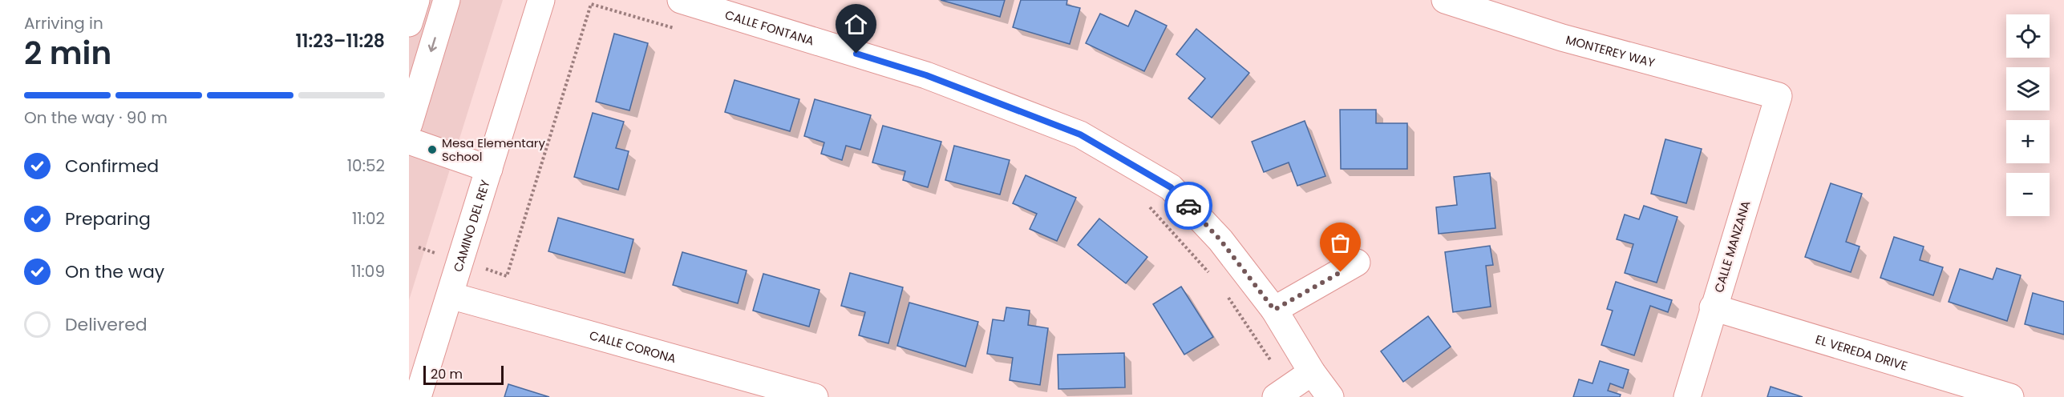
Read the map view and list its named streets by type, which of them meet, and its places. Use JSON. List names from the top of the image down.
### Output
{
  "streets": {
    "street": [
      "CALLE FONTANA",
      "MONTEREY WAY",
      "CAMINO DEL REY",
      "CALLE MANZANA",
      "CALLE CORONA",
      "EL VEREDA DRIVE"
    ]
  },
  "crossings": [
    ["MONTEREY WAY", "CALLE MANZANA"],
    ["CAMINO DEL REY", "CALLE CORONA"],
    ["CALLE MANZANA", "EL VEREDA DRIVE"]
  ],
  "places": ["Mesa Elementary School"],
  "scale_bar": "20 m",
  "page": {
    "heading": ["2 min", "Arriving in", "11:23–11:28"],
    "map_buttons": ["+", "−"],
    "bar": "On the way · 90 m",
    "list": [
      ["Confirmed", "10:52"],
      ["Preparing", "11:02"],
      ["On the way", "11:09"],
      "Delivered"
    ],
    "scale": "20 m"
  }
}
